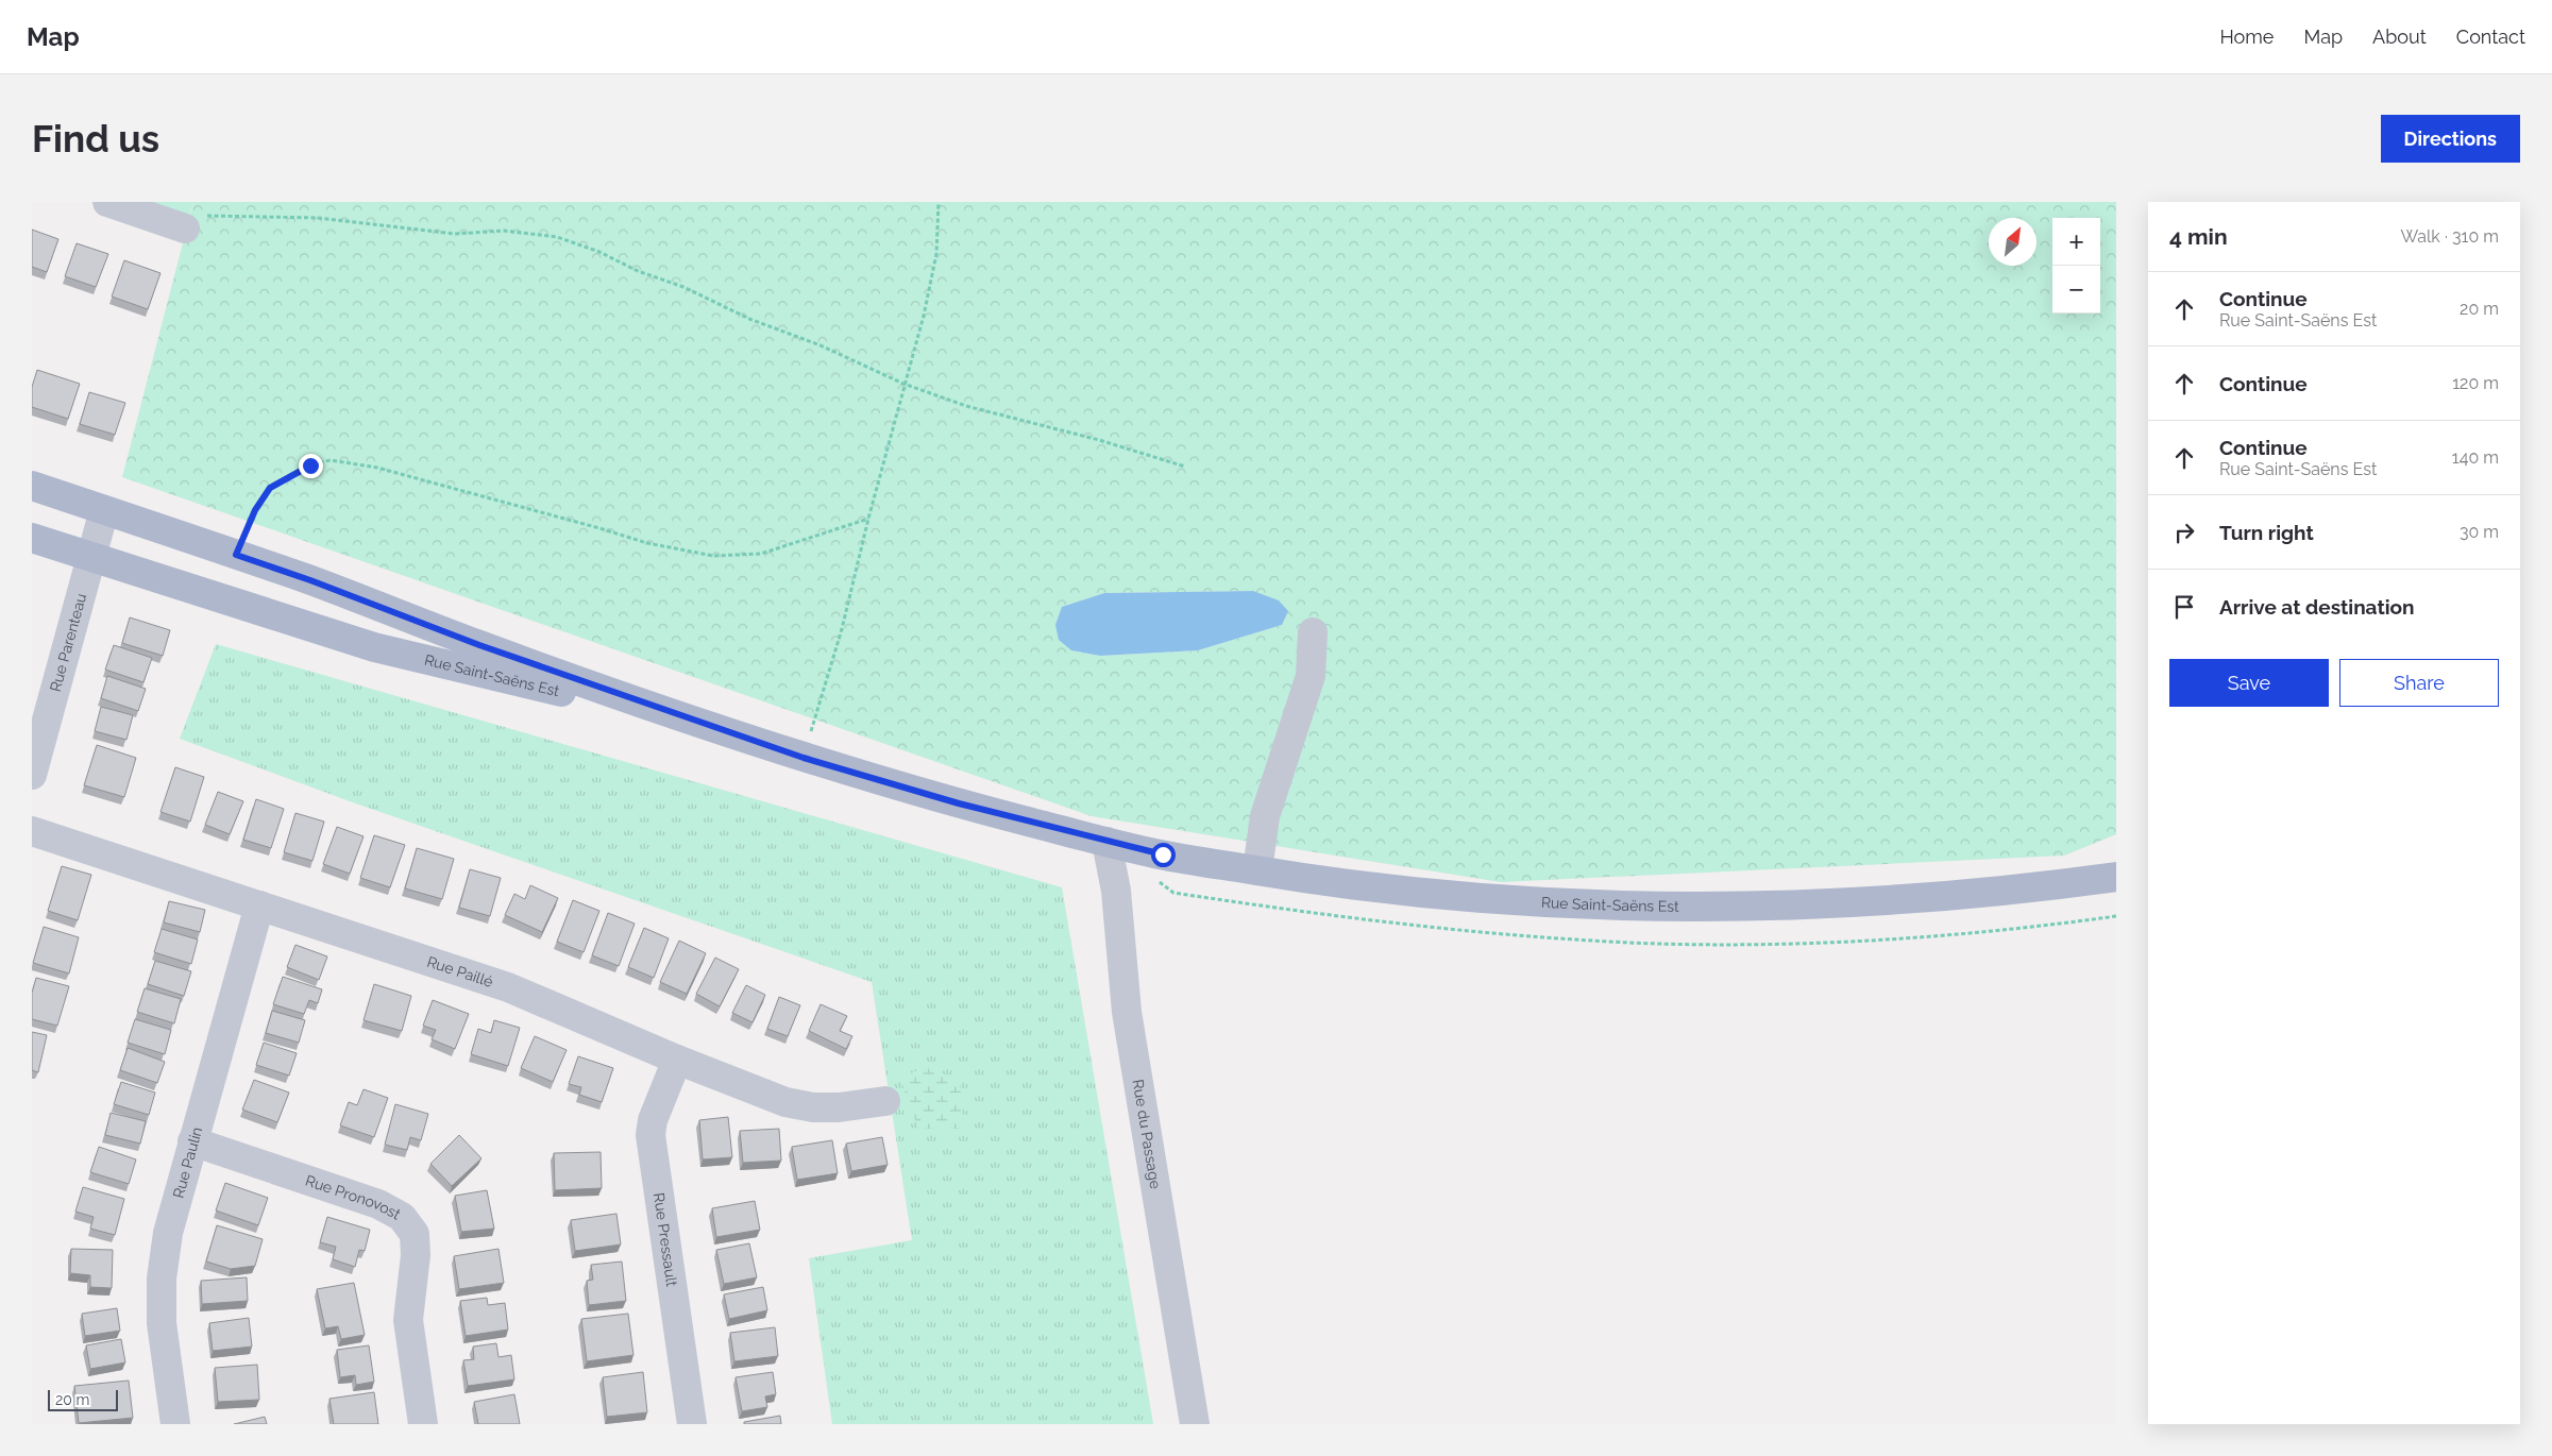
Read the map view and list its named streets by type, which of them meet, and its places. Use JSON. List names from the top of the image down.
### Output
{
  "streets": {
    "main road": ["Rue Saint-Saëns Est"],
    "street": [
      "Rue Parenteau",
      "Rue Paillé",
      "Rue du Passage",
      "Rue Paulin",
      "Rue Pronovost",
      "Rue Pressault"
    ]
  },
  "crossings": [
    ["Rue Parenteau", "Rue Saint-Saëns Est"],
    ["Rue Saint-Saëns Est", "Rue du Passage"],
    ["Rue Paillé", "Rue Paulin"],
    ["Rue Paillé", "Rue Pressault"],
    ["Rue Paulin", "Rue Pronovost"]
  ],
  "scale_bar": "20 m",
  "north": "top right",
  "page": {
    "header": "Map",
    "nav": [
      "Home",
      "Map",
      "About",
      "Contact"
    ],
    "buttons": [
      "Directions",
      ["Save", "Share"]
    ],
    "title": "Find us",
    "heading": ["4 min", "Walk · 310 m"],
    "map_buttons": ["+", "−"],
    "list": [
      ["Continue", "Rue Saint-Saëns Est", "20 m"],
      ["Continue", "120 m"],
      ["Continue", "Rue Saint-Saëns Est", "140 m"],
      ["Turn right", "30 m"],
      "Arrive at destination"
    ],
    "scale": "20 m"
  }
}
